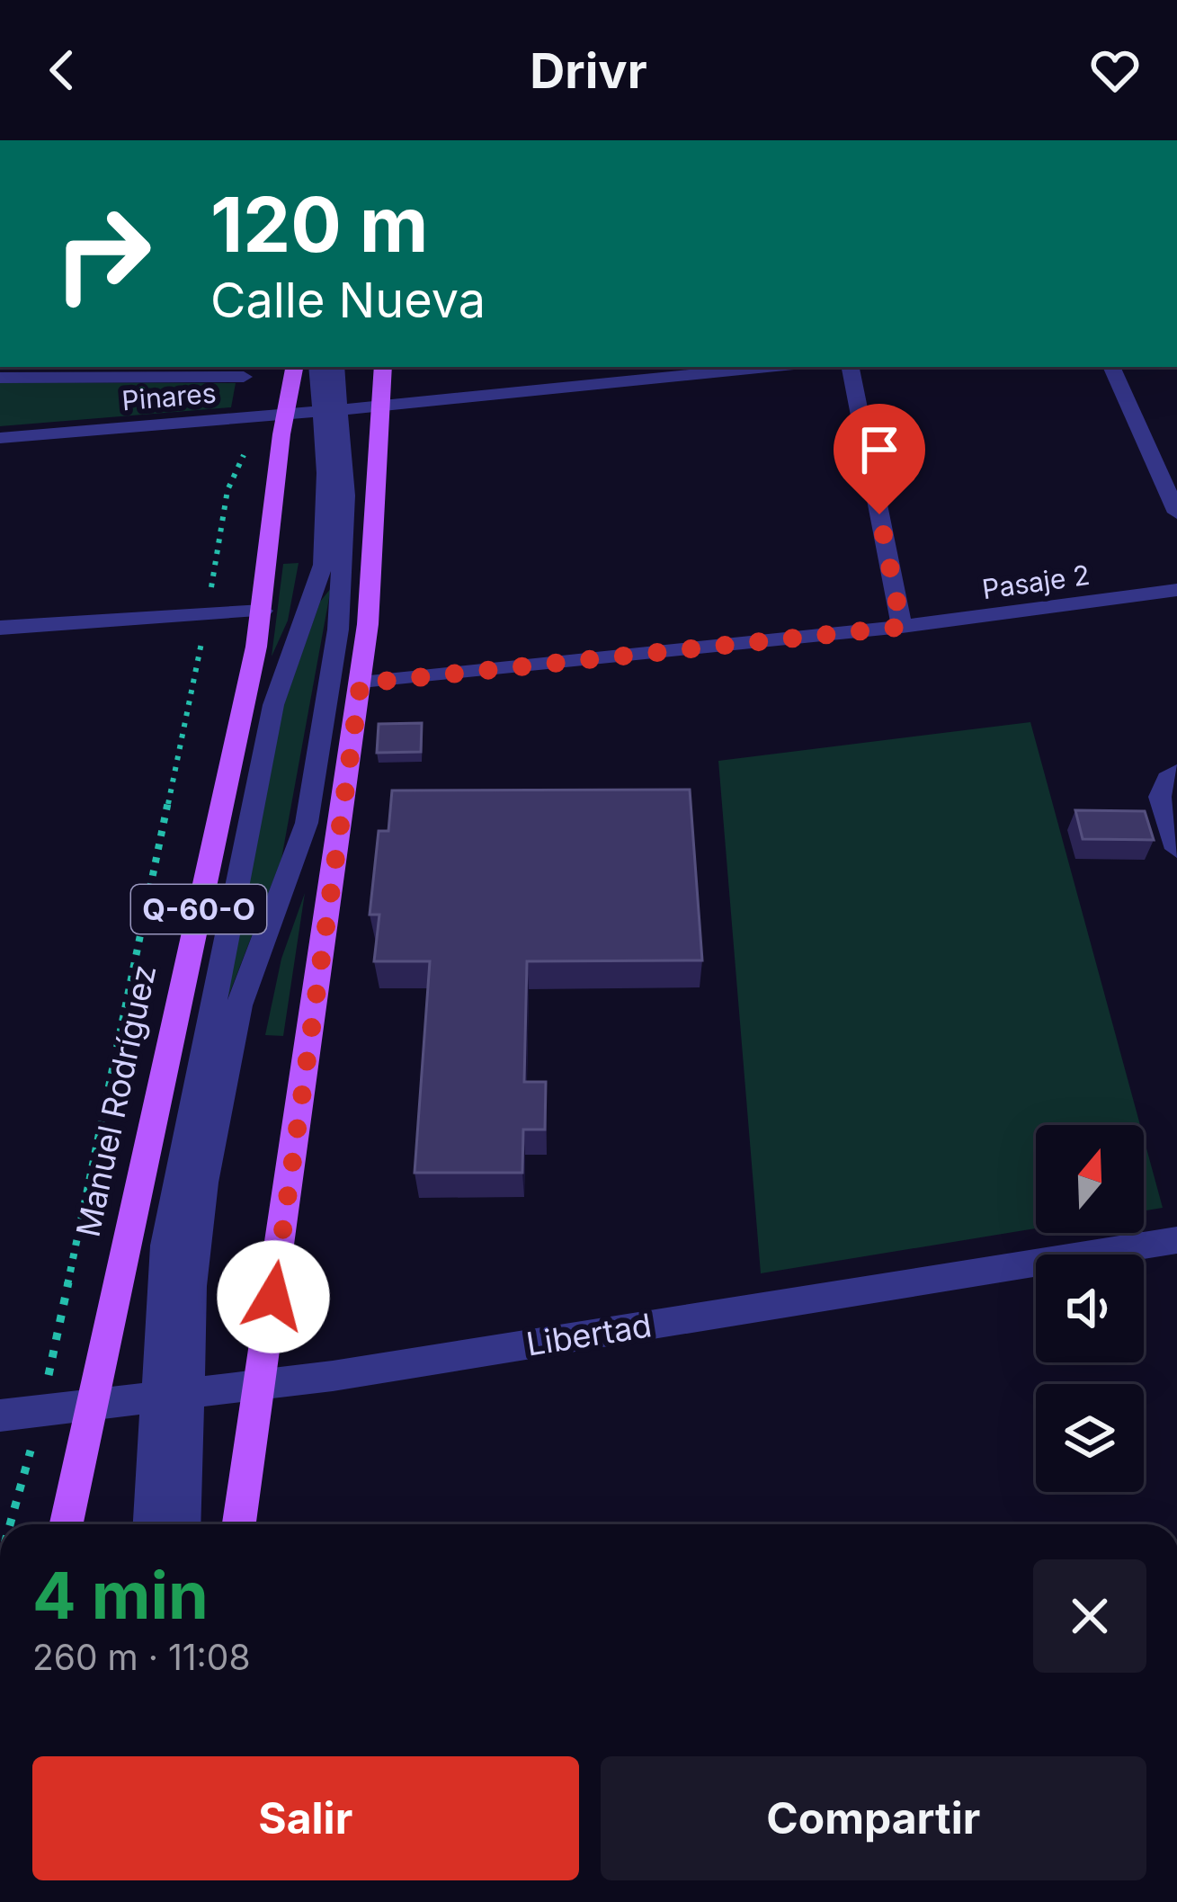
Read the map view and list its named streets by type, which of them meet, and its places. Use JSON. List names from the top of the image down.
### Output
{
  "streets": {
    "main road": ["Q-60-O", "Manuel Rodríguez"],
    "street": ["Pinares", "Pasaje 2", "Libertad"]
  },
  "crossings": [
    ["Pinares", "Manuel Rodríguez"],
    ["Manuel Rodríguez", "Libertad"]
  ],
  "north": "top",
  "page": {
    "header": "Drivr",
    "turn": ["120 m", "Calle Nueva"],
    "heading": ["4 min", "260 m · 11:08"],
    "buttons": ["Salir", "Compartir"]
  }
}
